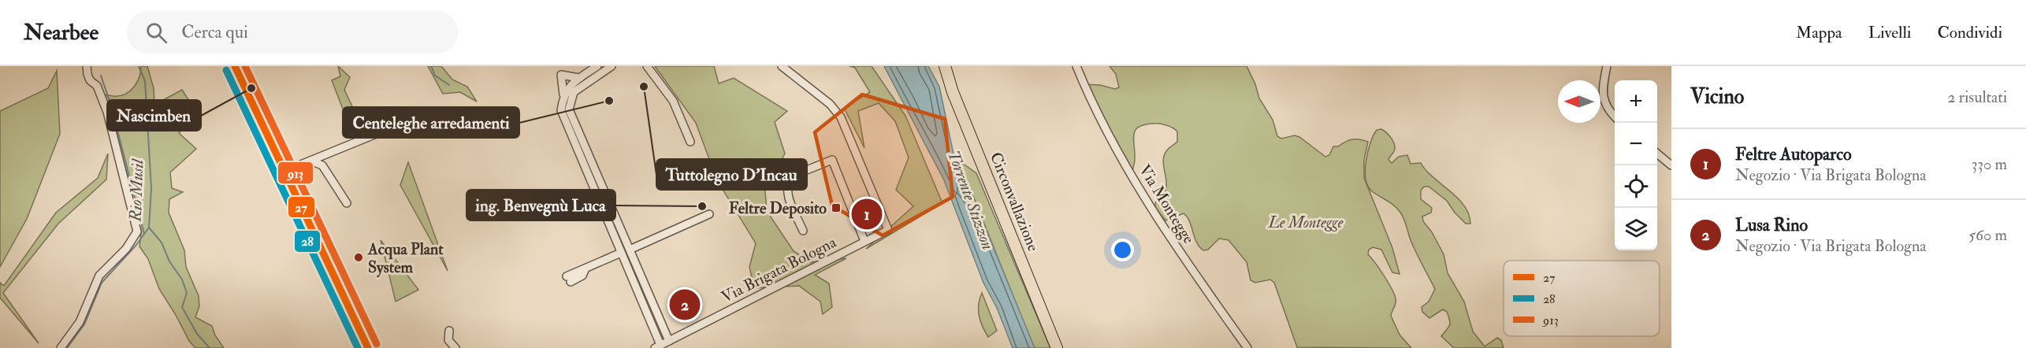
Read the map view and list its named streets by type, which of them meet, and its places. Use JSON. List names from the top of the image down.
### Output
{
  "streets": {
    "highway": ["Circonvallazione"],
    "street": ["Via Montegge", "Via Brigata Bologna"]
  },
  "water": ["Rio Musil", "Torrente Stizzon"],
  "parks": ["Le Montegge"],
  "places": {
    "other": [
      "Tuttolegno D'Incau",
      "Nascimben",
      "Centeleghe arredamenti",
      "ing. Benvegnù Luca",
      "Acqua Plant System"
    ],
    "transit": ["Feltre Deposito"]
  },
  "lines": ["transit line 27", "transit line 913", "transit line 28"],
  "legend": ["27", "28", "913"],
  "north": "left",
  "page": {
    "header": "Nearbee",
    "search": "Cerca qui",
    "nav": ["Mappa", "Livelli", "Condividi"],
    "heading": ["Vicino", "2 risultati"],
    "map_buttons": ["+", "−"],
    "list": [
      {
        "mark": "1",
        "name": "Feltre Autoparco",
        "note": "Negozio · Via Brigata Bologna",
        "value": "330 m"
      },
      {
        "mark": "2",
        "name": "Lusa Rino",
        "note": "Negozio · Via Brigata Bologna",
        "value": "560 m"
      }
    ],
    "pins": ["1", "2"]
  }
}
